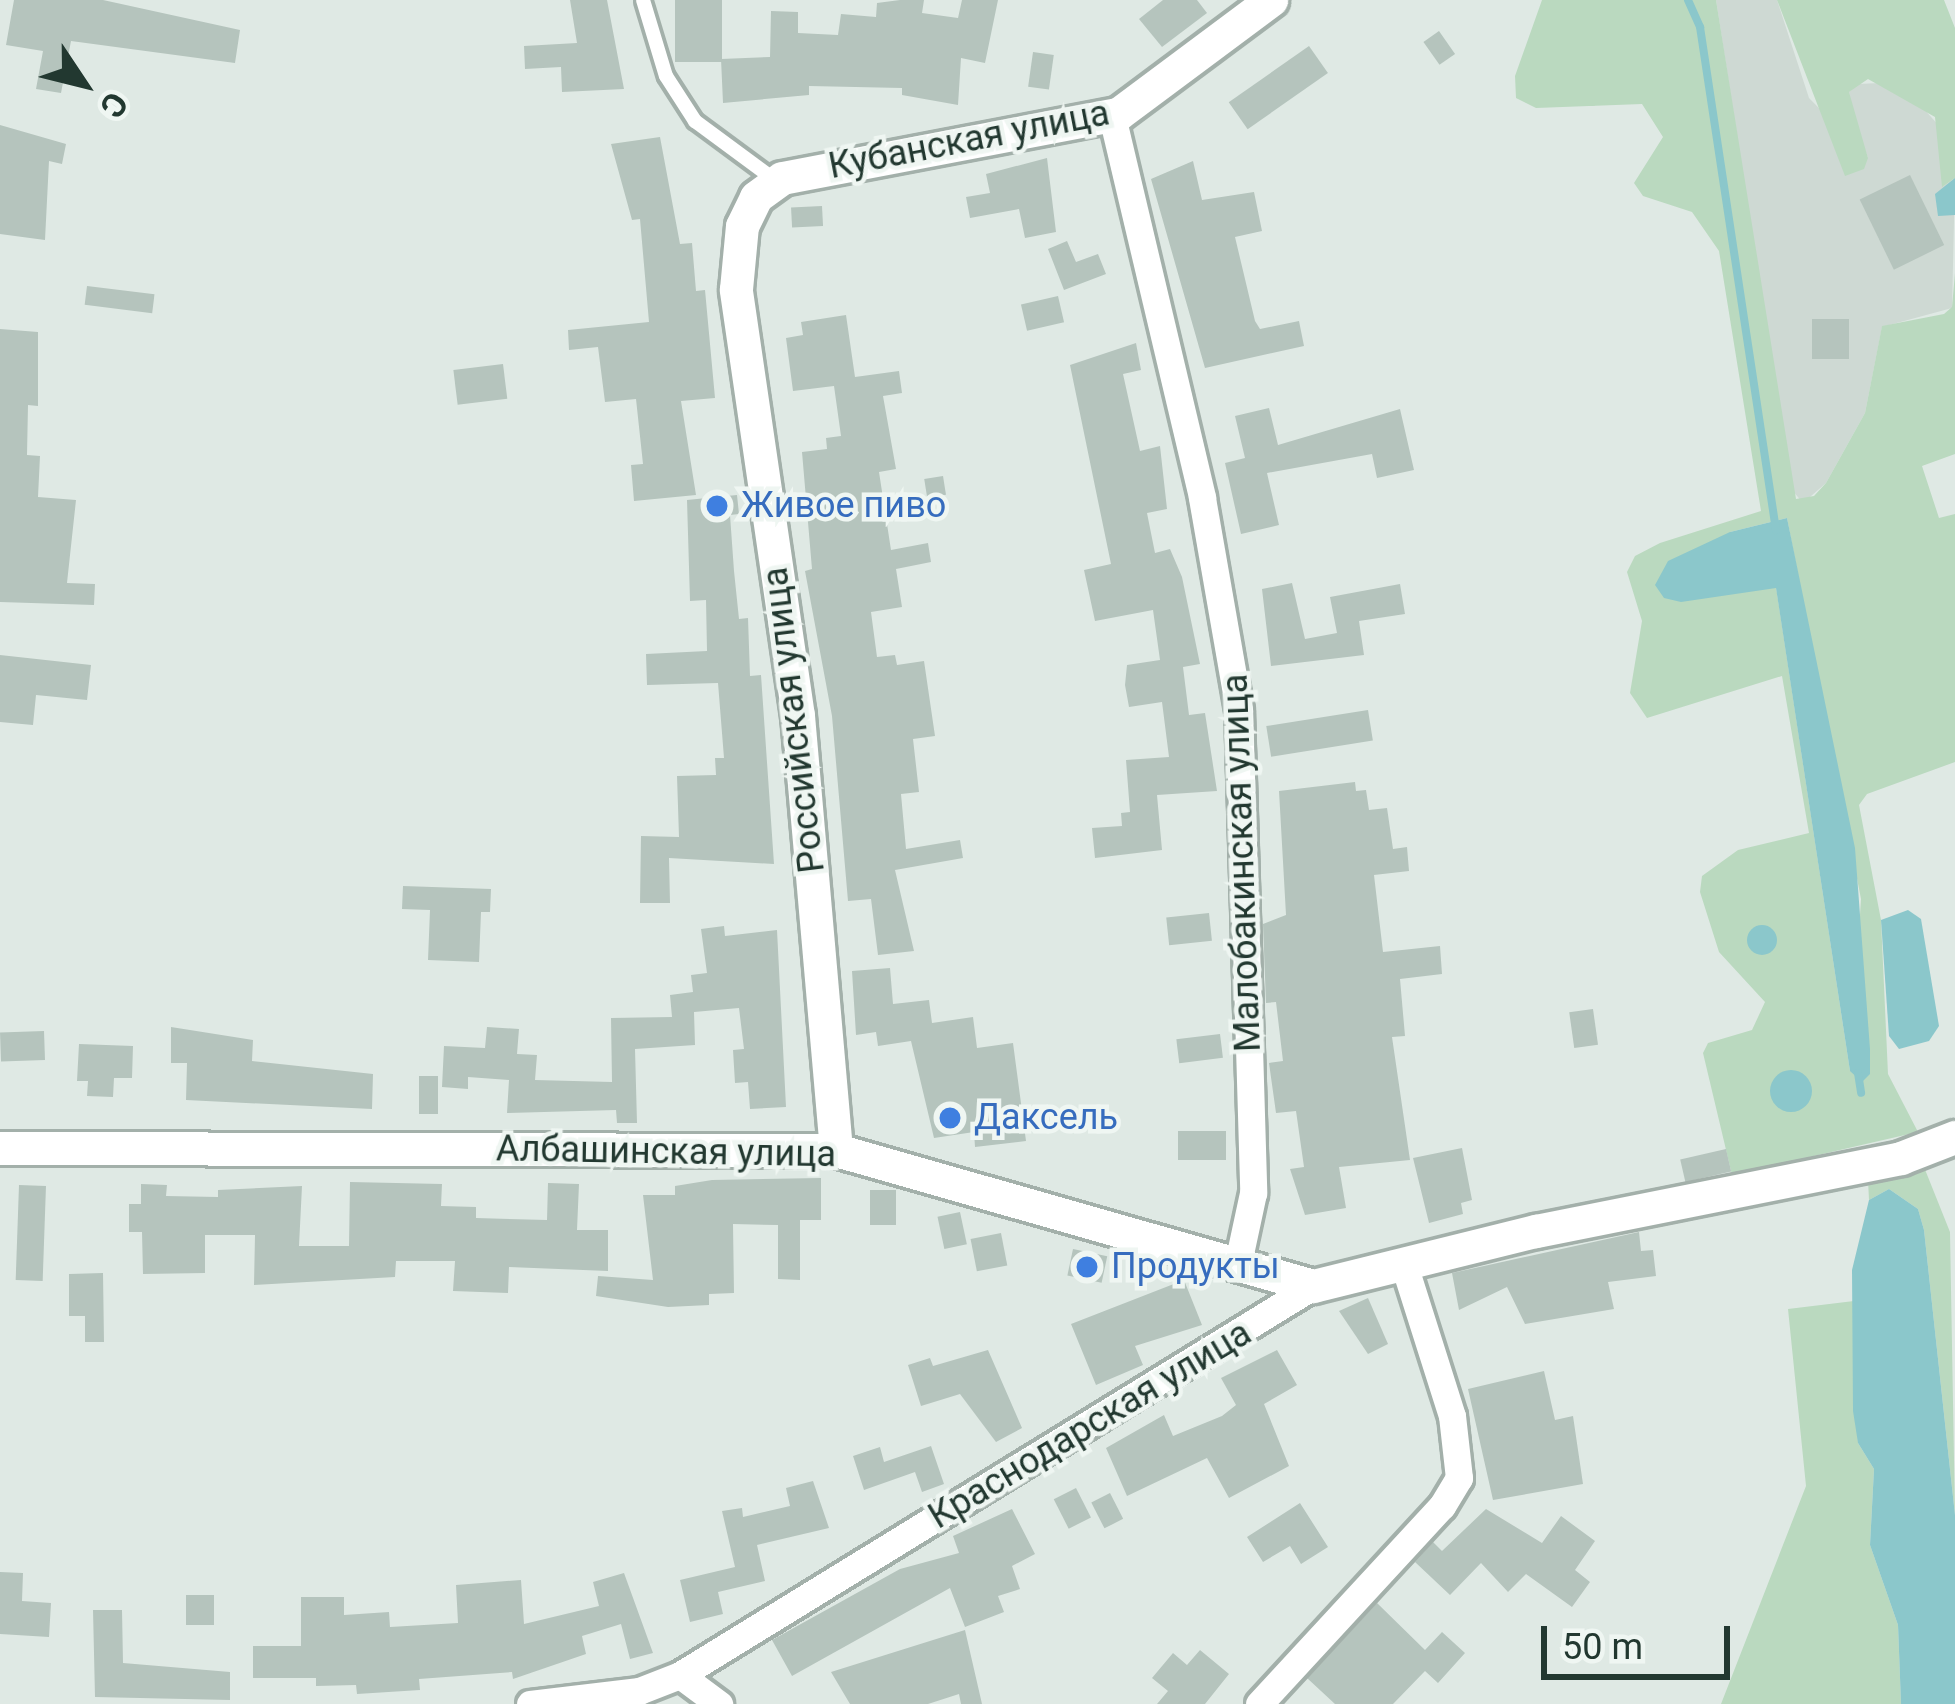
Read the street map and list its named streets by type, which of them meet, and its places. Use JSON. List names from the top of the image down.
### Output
{
  "streets": {
    "street": [
      "Кубанская улица",
      "Российская улица",
      "Малобакинская улица",
      "Албашинская улица",
      "Краснодарская улица"
    ]
  },
  "crossings": [
    ["Кубанская улица", "Российская улица"],
    ["Кубанская улица", "Малобакинская улица"],
    ["Российская улица", "Албашинская улица"],
    ["Малобакинская улица", "Албашинская улица"],
    ["Албашинская улица", "Краснодарская улица"]
  ],
  "places": ["Живое пиво", "Даксель", "Продукты"],
  "scale_bar": "50 m",
  "north": "bottom right"
}
